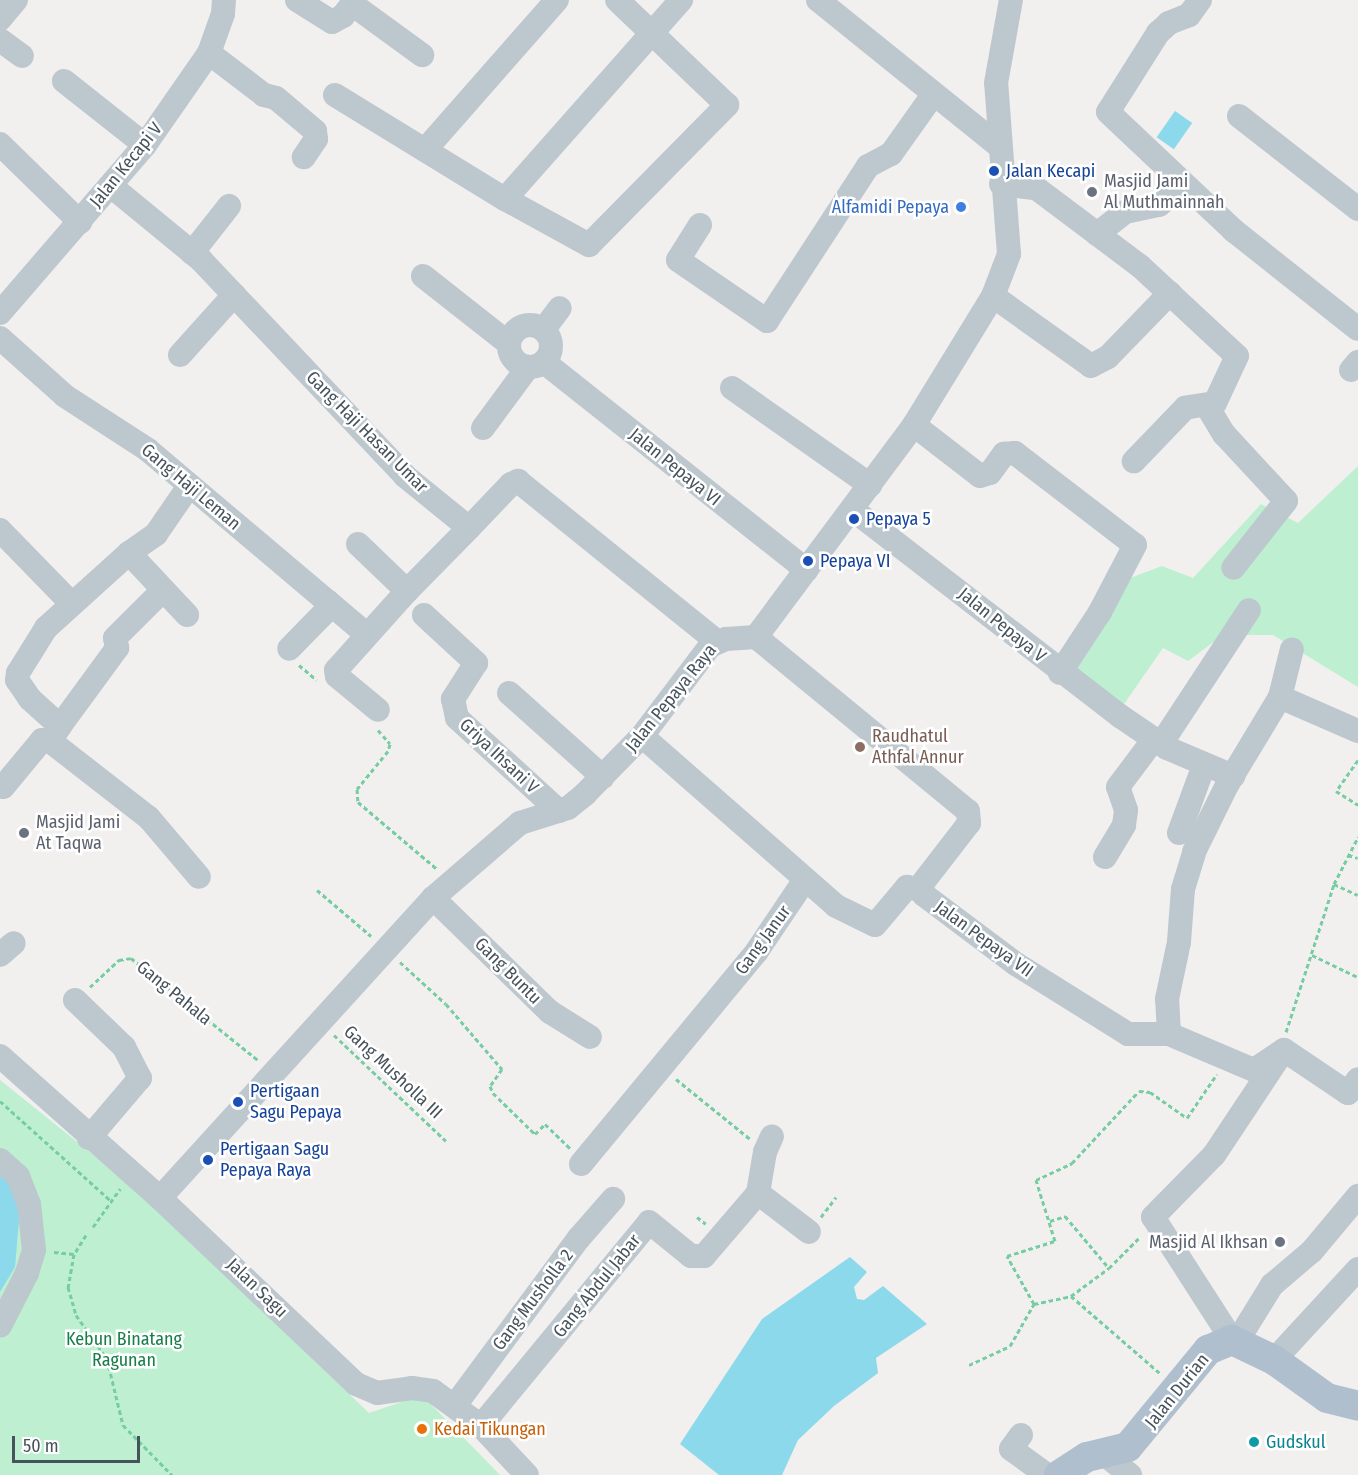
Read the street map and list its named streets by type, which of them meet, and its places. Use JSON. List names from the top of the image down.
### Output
{
  "streets": {
    "main road": ["Jalan Durian"],
    "street": [
      "Jalan Kecapi V",
      "Gang Haji Hasan Umar",
      "Jalan Pepaya VI",
      "Gang Haji Leman",
      "Jalan Pepaya V",
      "Jalan Pepaya Raya",
      "Griya Ihsani V",
      "Jalan Pepaya VII",
      "Gang Janur",
      "Gang Buntu",
      "Gang Abdul Jabar",
      "Jalan Sagu",
      "Gang Musholla 2"
    ],
    "path": ["Gang Pahala", "Gang Musholla III"]
  },
  "crossings": [
    ["Jalan Kecapi V", "Gang Haji Hasan Umar"],
    ["Jalan Pepaya Raya", "Griya Ihsani V"],
    ["Jalan Pepaya Raya", "Jalan Pepaya VII"],
    ["Jalan Pepaya Raya", "Gang Buntu"],
    ["Jalan Pepaya Raya", "Gang Pahala"],
    ["Jalan Pepaya Raya", "Gang Musholla III"],
    ["Jalan Pepaya Raya", "Jalan Sagu"],
    ["Gang Abdul Jabar", "Jalan Sagu"],
    ["Jalan Sagu", "Gang Musholla 2"]
  ],
  "parks": ["Kebun Binatang Ragunan"],
  "places": [
    "Jalan Kecapi",
    "Masjid Jami Al Muthmainnah",
    "Alfamidi Pepaya",
    "Pepaya 5",
    "Pepaya VI",
    "Raudhatul Athfal Annur",
    "Masjid Jami At Taqwa",
    "Pertigaan Sagu Pepaya",
    "Pertigaan Sagu Pepaya Raya",
    "Masjid Al Ikhsan",
    "Kedai Tikungan",
    "Gudskul"
  ],
  "scale_bar": "50 m"
}
